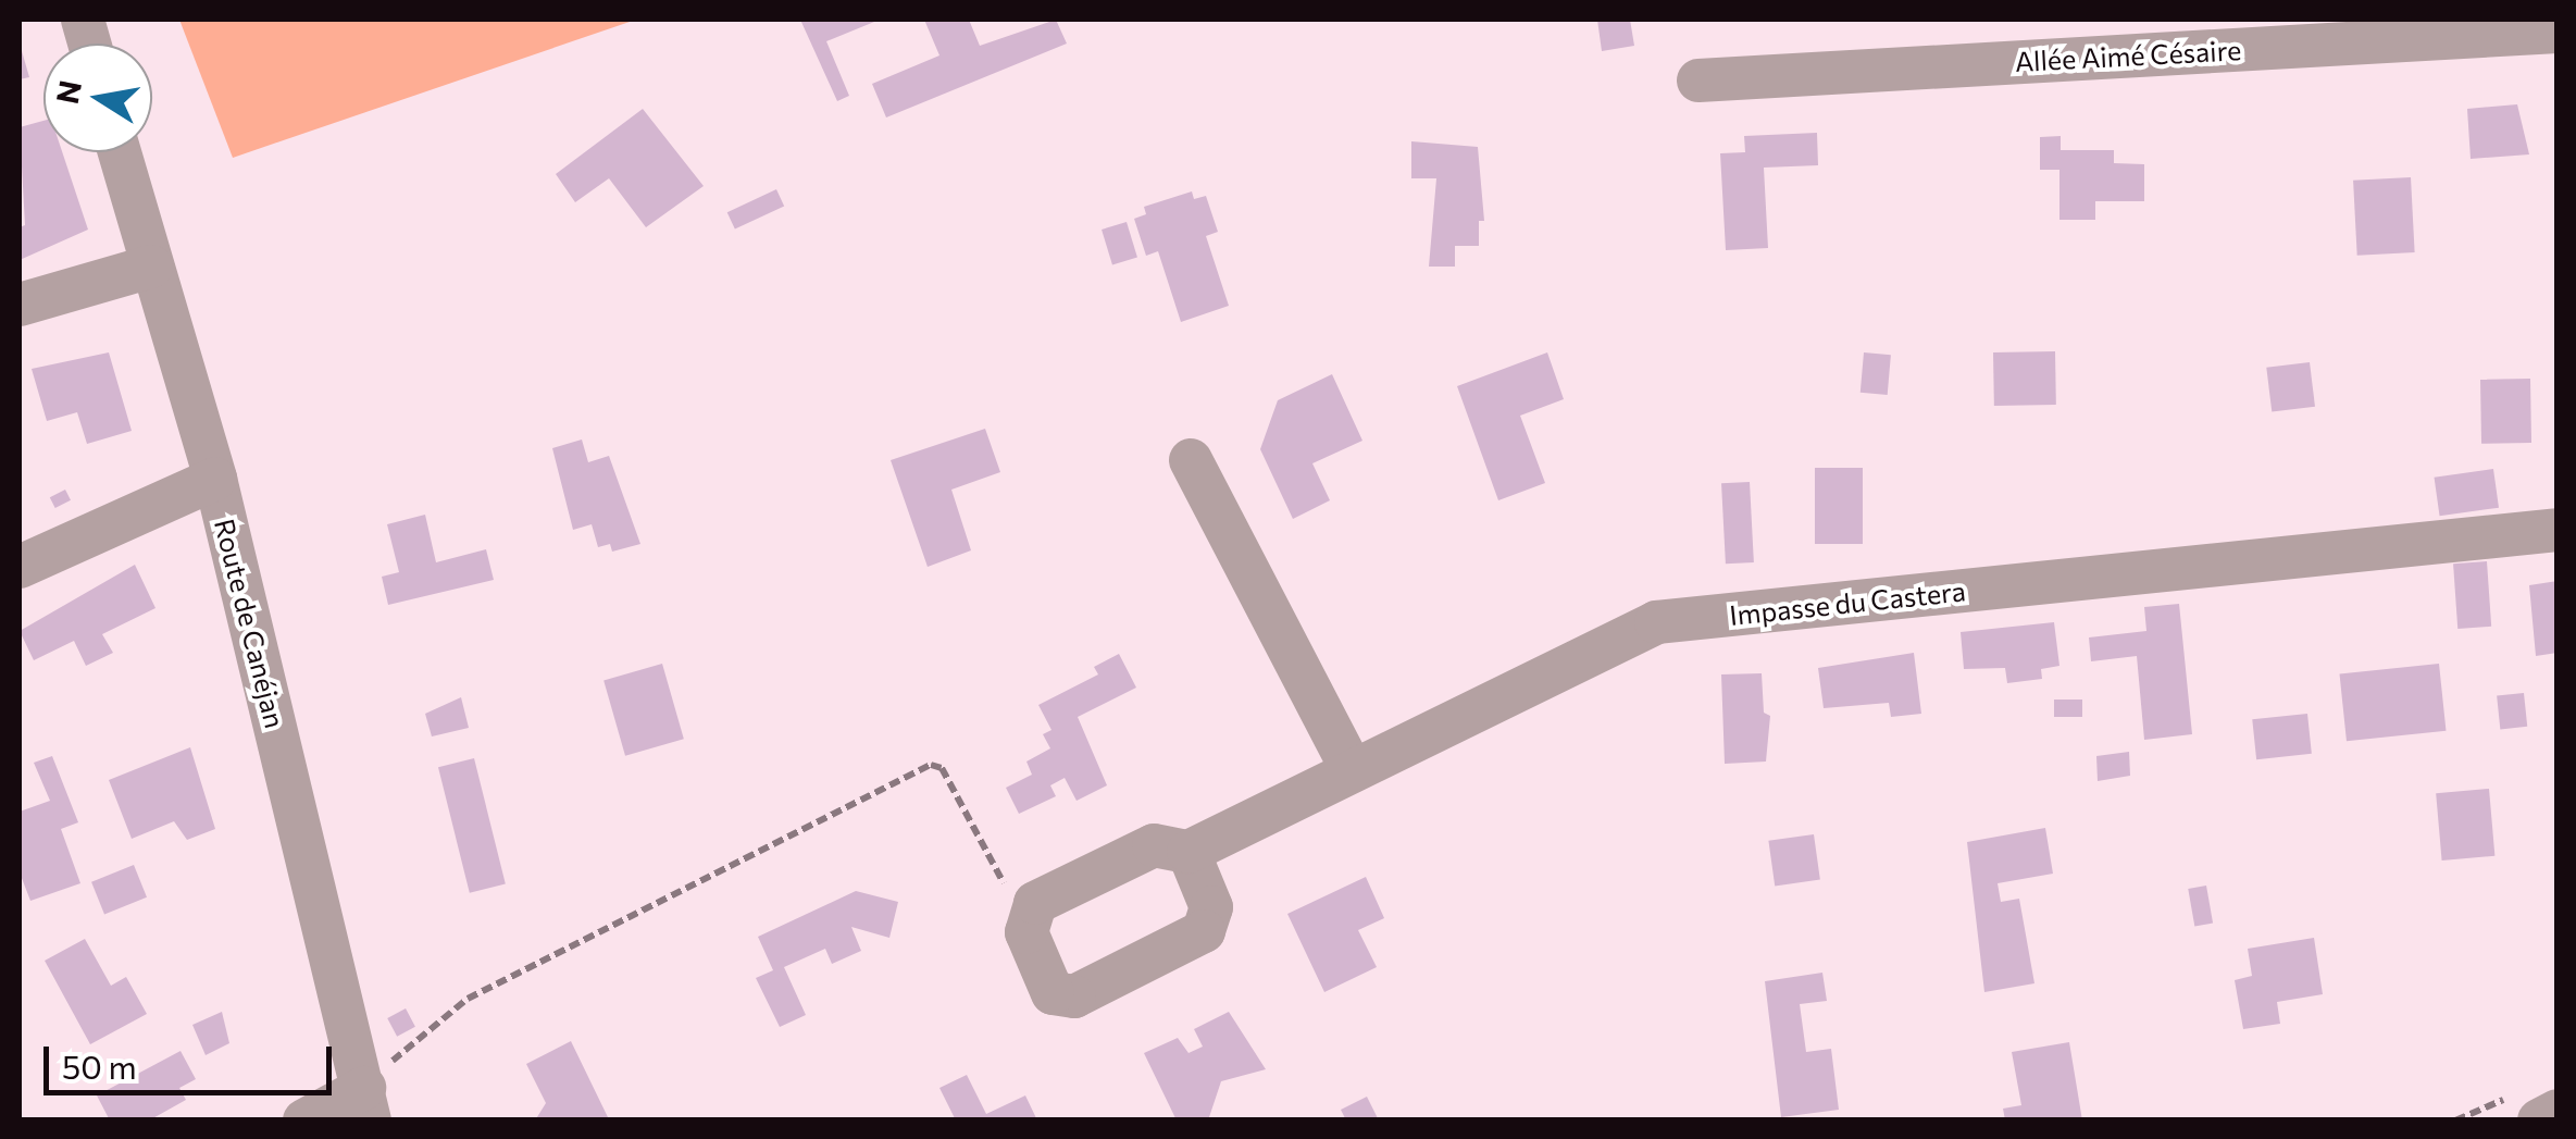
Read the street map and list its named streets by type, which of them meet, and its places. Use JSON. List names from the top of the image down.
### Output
{
  "streets": {
    "street": ["Allée Aimé Césaire", "Impasse du Castera", "Route de Canéjan"]
  },
  "scale_bar": "50 m",
  "north": "left"
}
